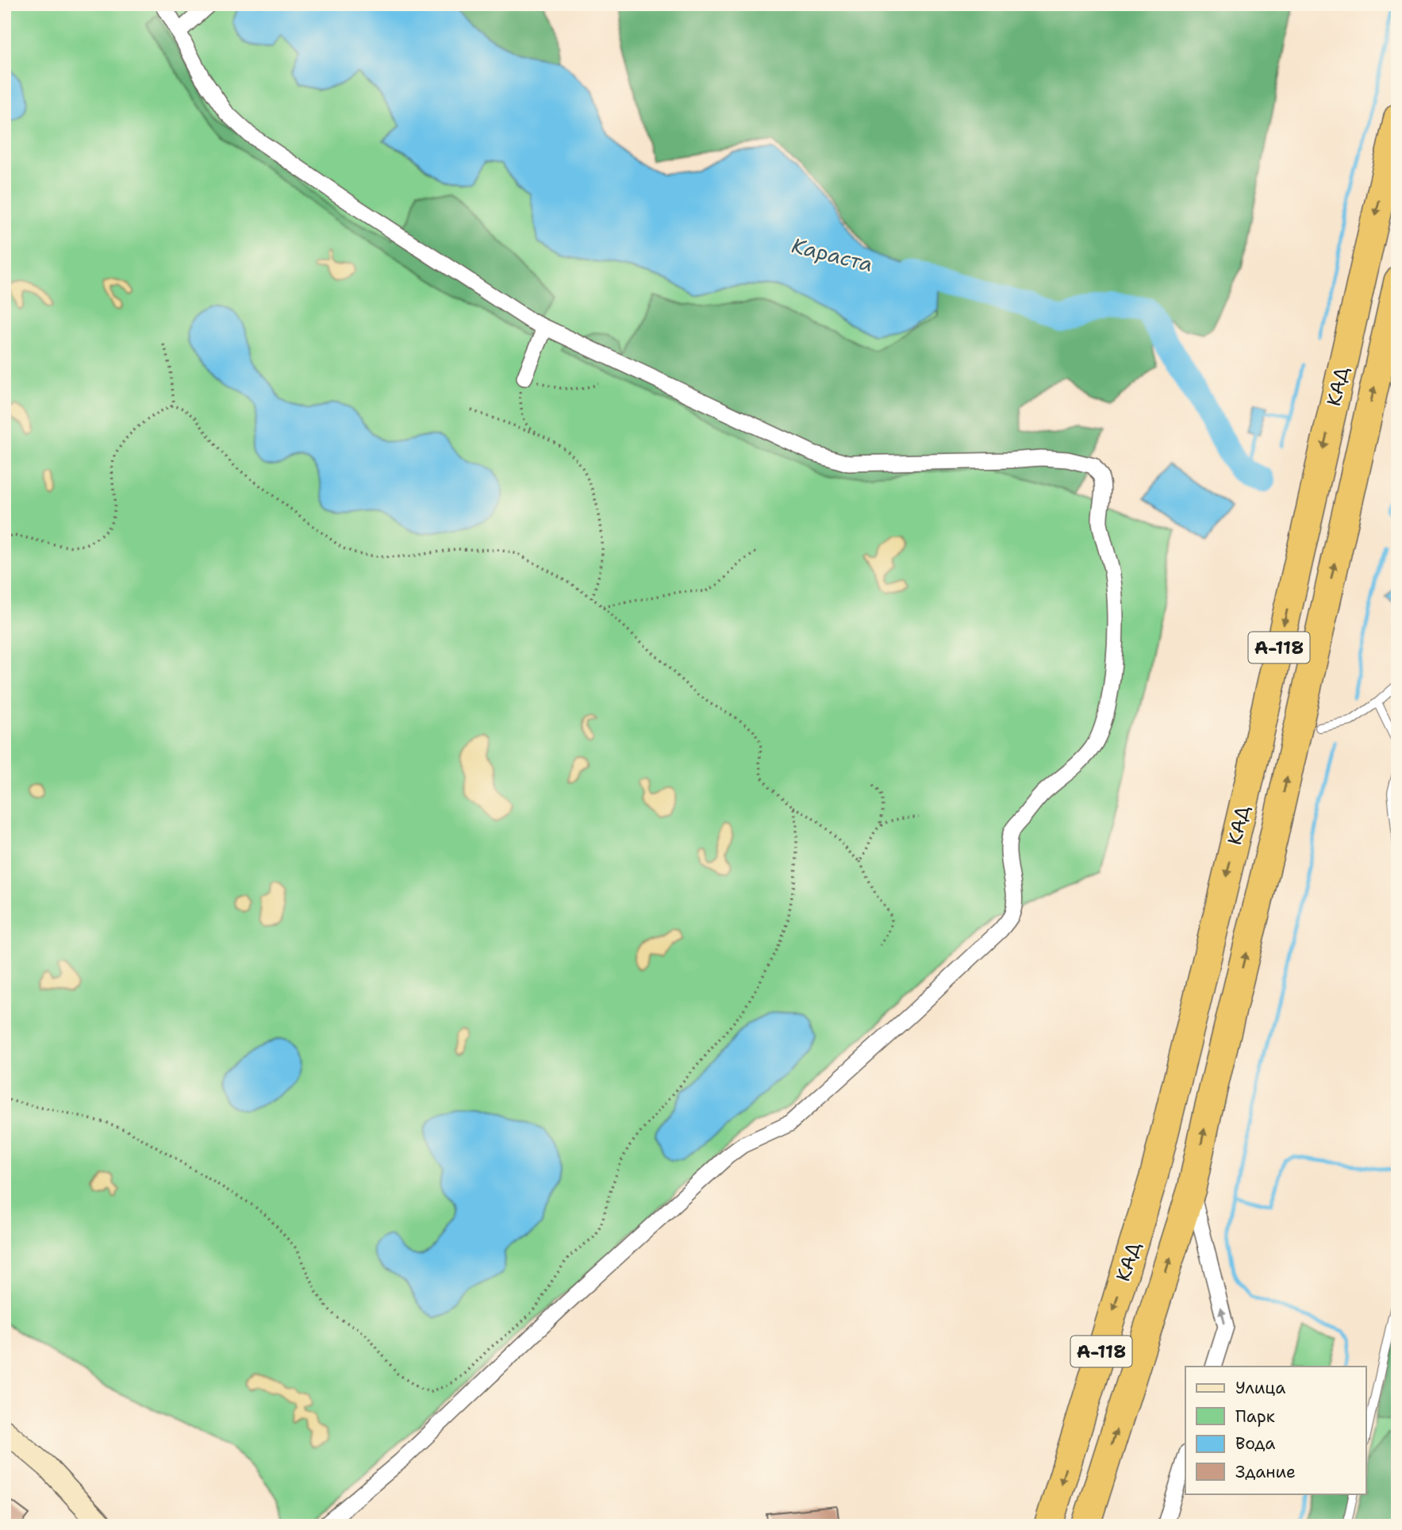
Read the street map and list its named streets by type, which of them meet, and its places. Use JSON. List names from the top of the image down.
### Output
{
  "streets": {
    "highway": ["КАД", "А-118"]
  },
  "water": ["Караста"],
  "legend": [
    "Улица",
    "Парк",
    "Вода",
    "Здание"
  ]
}
